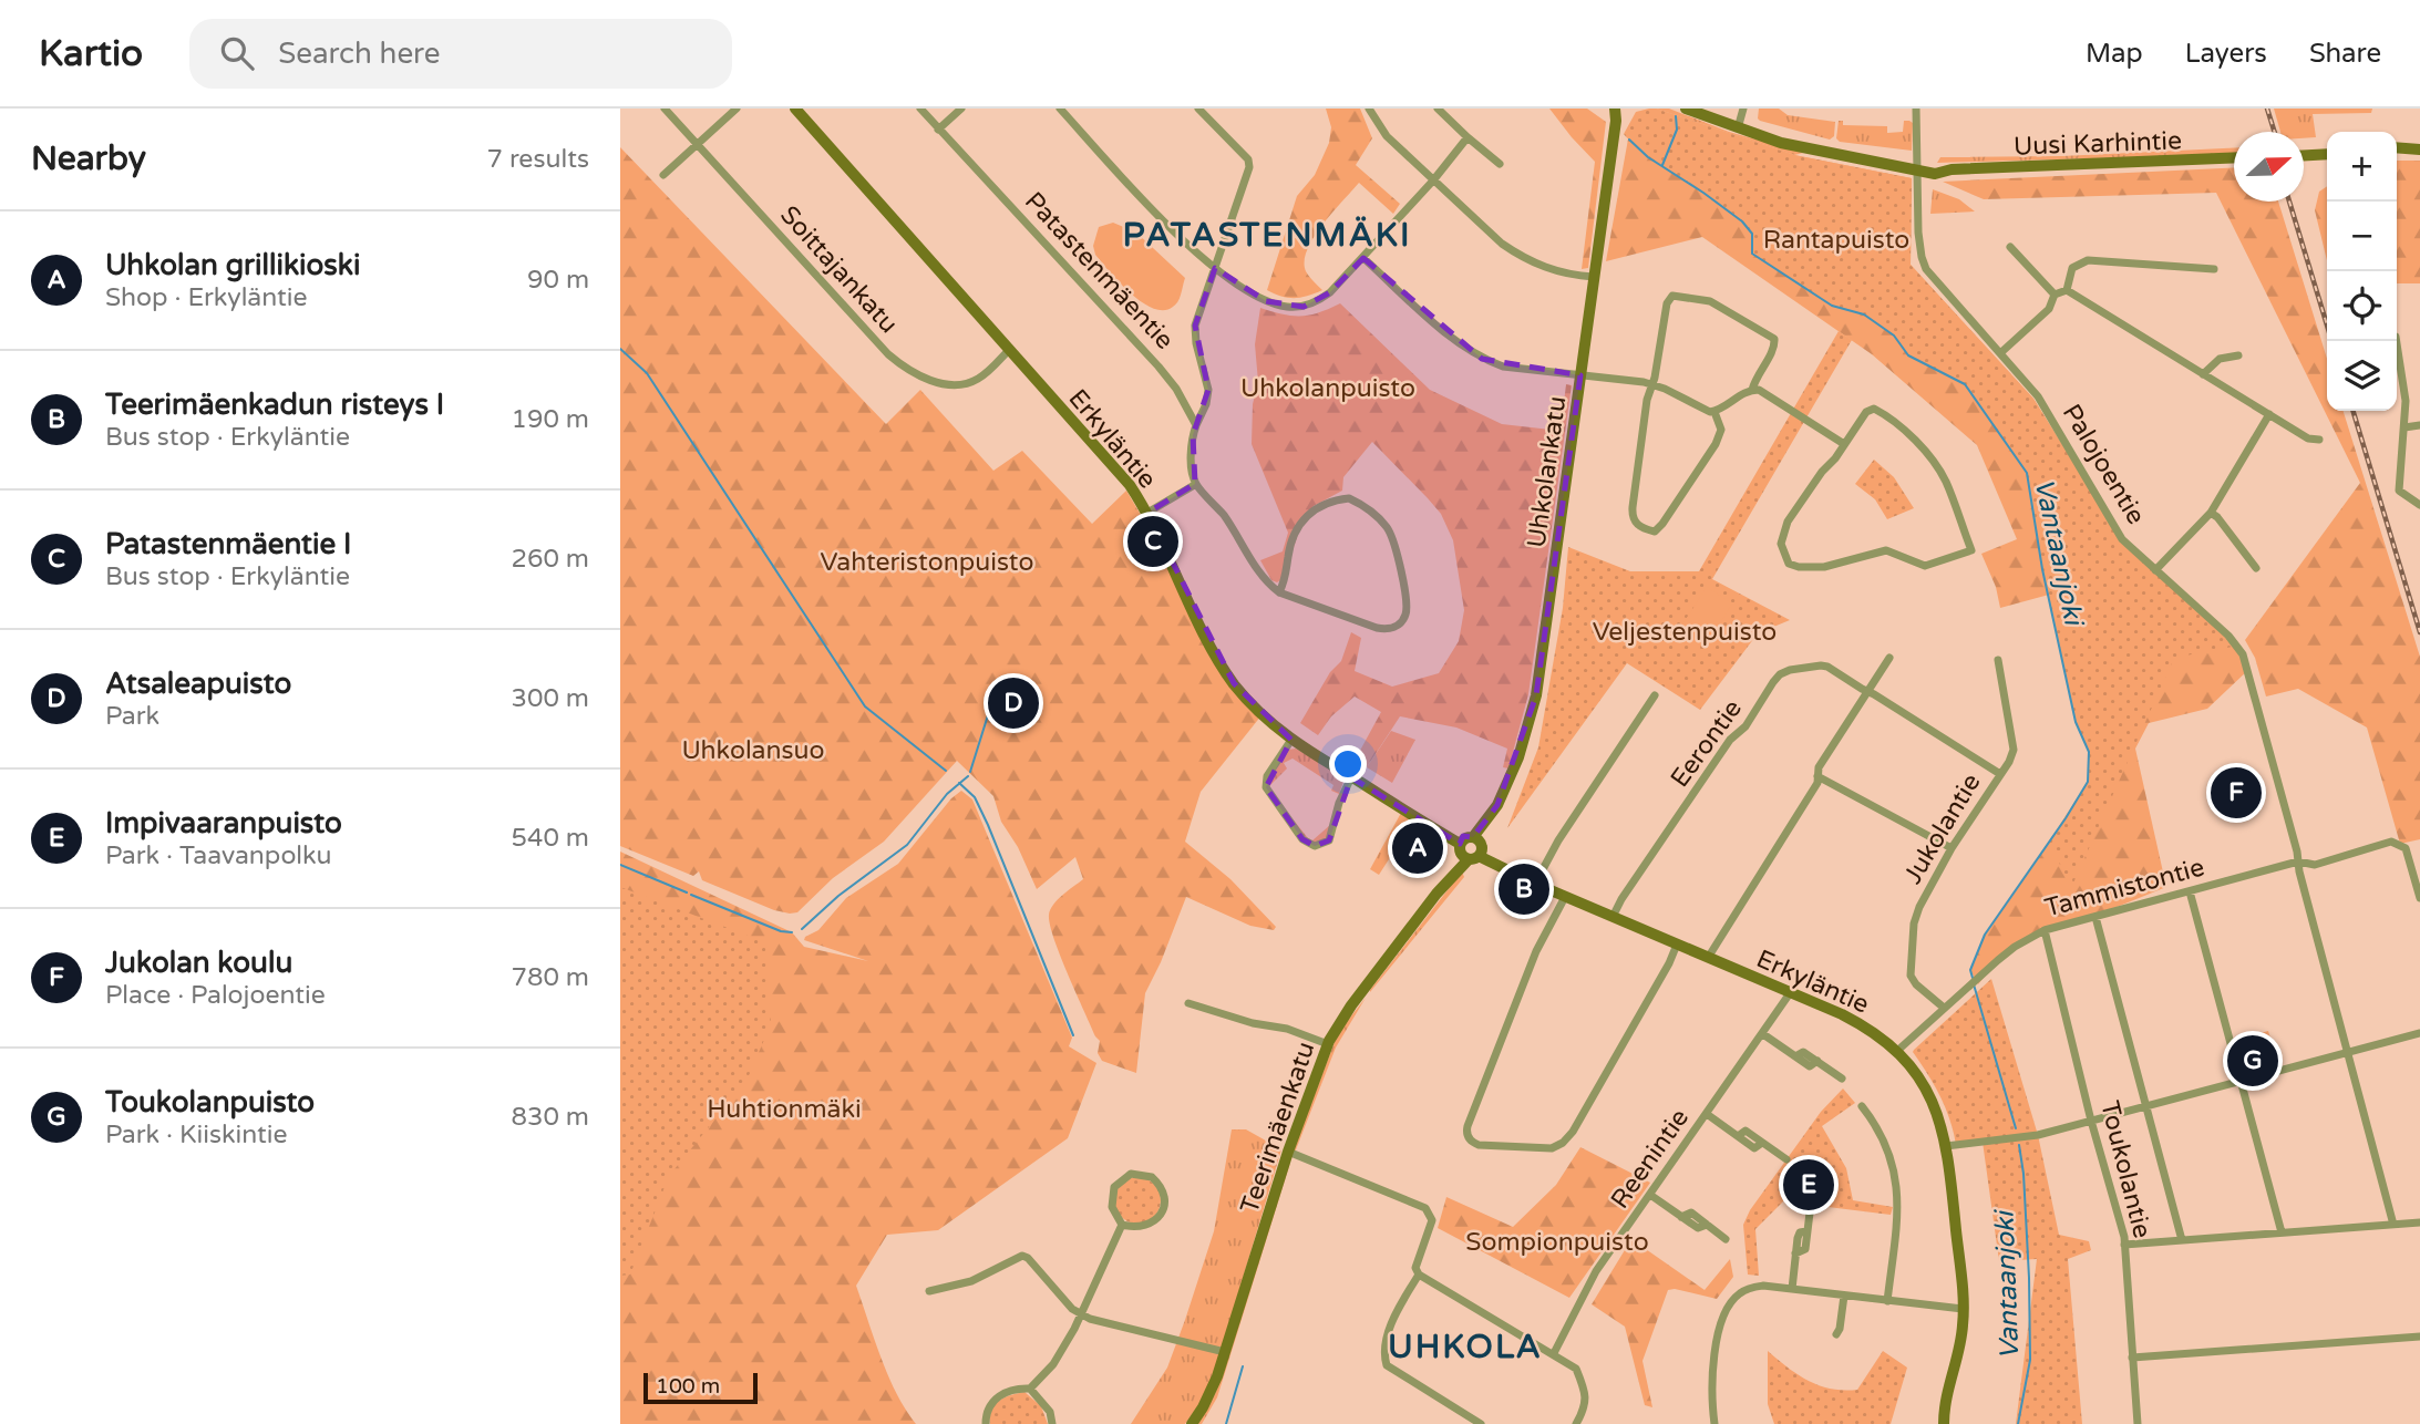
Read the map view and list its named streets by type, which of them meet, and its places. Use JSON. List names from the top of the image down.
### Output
{
  "streets": {
    "street": [
      "Uusi Karhintie",
      "Soittajankatu",
      "Patastenmäentie",
      "Erkyläntie",
      "Palojoentie",
      "Uhkolankatu",
      "Eerontie",
      "Jukolantie",
      "Tammistontie",
      "Teerimäenkatu",
      "Reenintie",
      "Toukolantie"
    ]
  },
  "crossings": [
    ["Uusi Karhintie", "Palojoentie"],
    ["Soittajankatu", "Erkyläntie"],
    ["Erkyläntie", "Eerontie"],
    ["Erkyläntie", "Tammistontie"],
    ["Erkyläntie", "Teerimäenkatu"],
    ["Erkyläntie", "Reenintie"],
    ["Palojoentie", "Tammistontie"],
    ["Uhkolankatu", "Teerimäenkatu"],
    ["Eerontie", "Jukolantie"],
    ["Jukolantie", "Tammistontie"],
    ["Tammistontie", "Toukolantie"]
  ],
  "districts": ["PATASTENMÄKI", "UHKOLA"],
  "water": ["Vantaanjoki"],
  "parks": [
    "Rantapuisto",
    "Uhkolanpuisto",
    "Vahteristonpuisto",
    "Veljestenpuisto",
    "Uhkolansuo",
    "Huhtionmäki",
    "Sompionpuisto"
  ],
  "scale_bar": "100 m",
  "north": "right",
  "page": {
    "header": "Kartio",
    "search": "Search here",
    "nav": ["Map", "Layers", "Share"],
    "heading": ["Nearby", "7 results"],
    "map_buttons": ["+", "−"],
    "list": [
      {
        "mark": "A",
        "name": "Uhkolan grillikioski",
        "note": "Shop · Erkyläntie",
        "value": "90 m"
      },
      {
        "mark": "B",
        "name": "Teerimäenkadun risteys I",
        "note": "Bus stop · Erkyläntie",
        "value": "190 m"
      },
      {
        "mark": "C",
        "name": "Patastenmäentie I",
        "note": "Bus stop · Erkyläntie",
        "value": "260 m"
      },
      {
        "mark": "D",
        "name": "Atsaleapuisto",
        "note": "Park",
        "value": "300 m"
      },
      {
        "mark": "E",
        "name": "Impivaaranpuisto",
        "note": "Park · Taavanpolku",
        "value": "540 m"
      },
      {
        "mark": "F",
        "name": "Jukolan koulu",
        "note": "Place · Palojoentie",
        "value": "780 m"
      },
      {
        "mark": "G",
        "name": "Toukolanpuisto",
        "note": "Park · Kiiskintie",
        "value": "830 m"
      }
    ],
    "pins": [
      "C",
      "D",
      "F",
      "A",
      "B",
      "G",
      "E"
    ],
    "scale": "100 m"
  }
}
